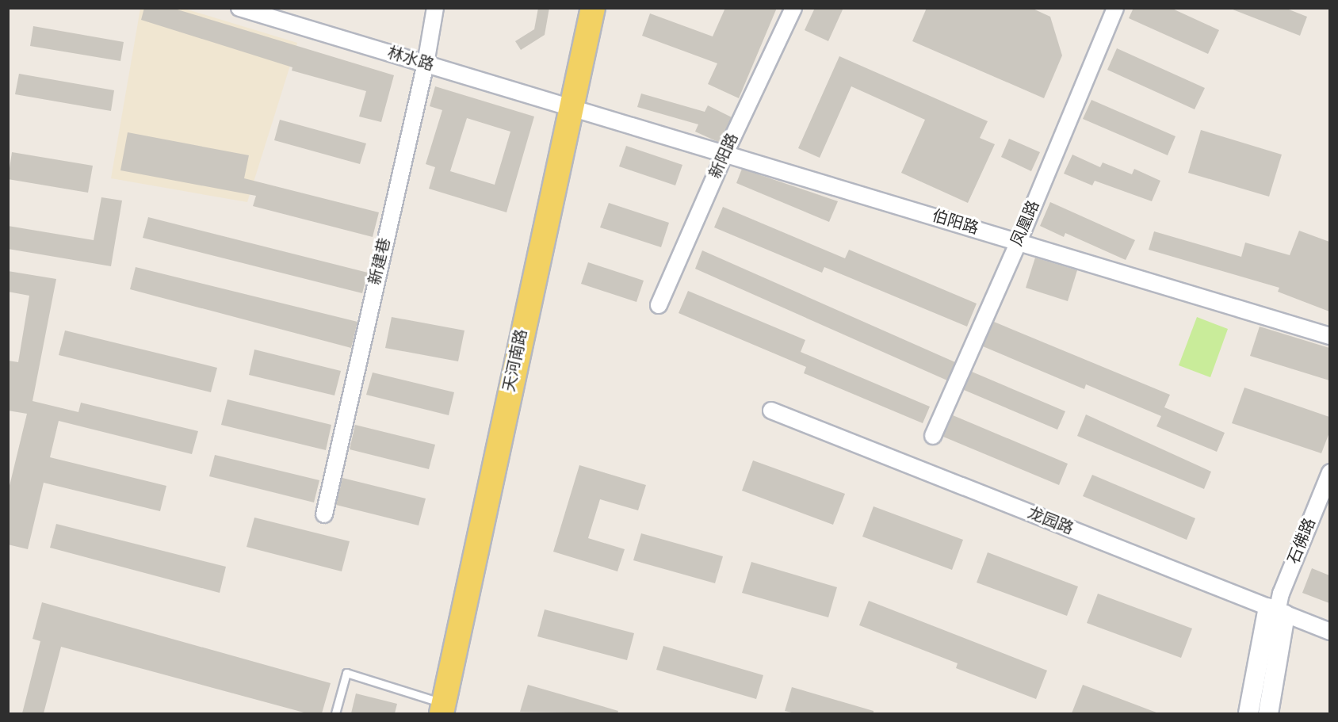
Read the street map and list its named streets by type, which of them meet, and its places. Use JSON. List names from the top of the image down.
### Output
{
  "streets": {
    "main road": ["天河南路"],
    "street": [
      "林水路",
      "新阳路",
      "伯阳路",
      "凤凰路",
      "新建巷",
      "龙园路",
      "石佛路"
    ]
  },
  "crossings": [
    ["林水路", "伯阳路"],
    ["林水路", "新建巷"],
    ["林水路", "天河南路"],
    ["新阳路", "伯阳路"],
    ["伯阳路", "凤凰路"],
    ["伯阳路", "天河南路"],
    ["龙园路", "石佛路"]
  ]
}
